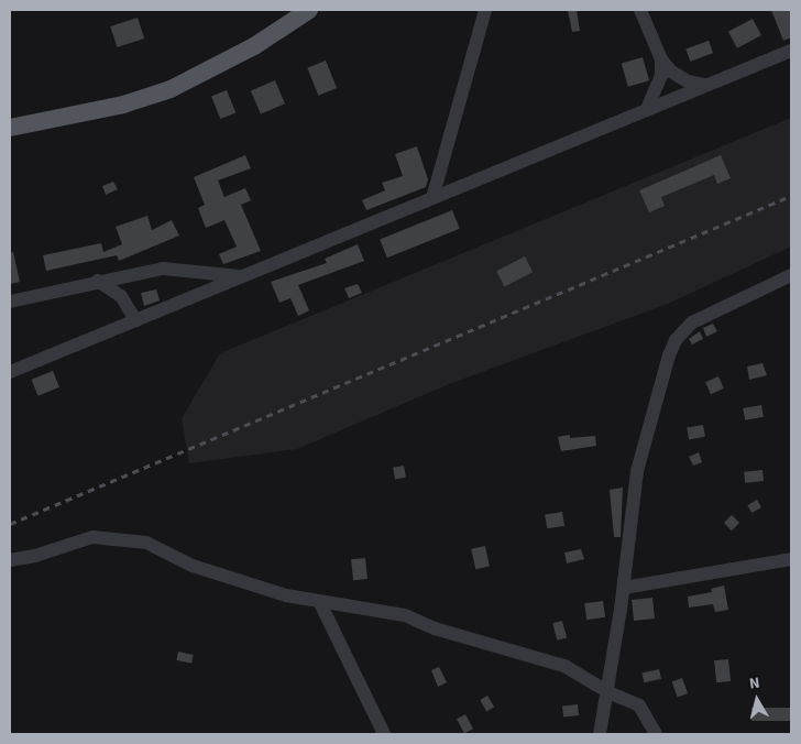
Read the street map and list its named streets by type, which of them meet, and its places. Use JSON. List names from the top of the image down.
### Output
{
  "north": "top"
}
